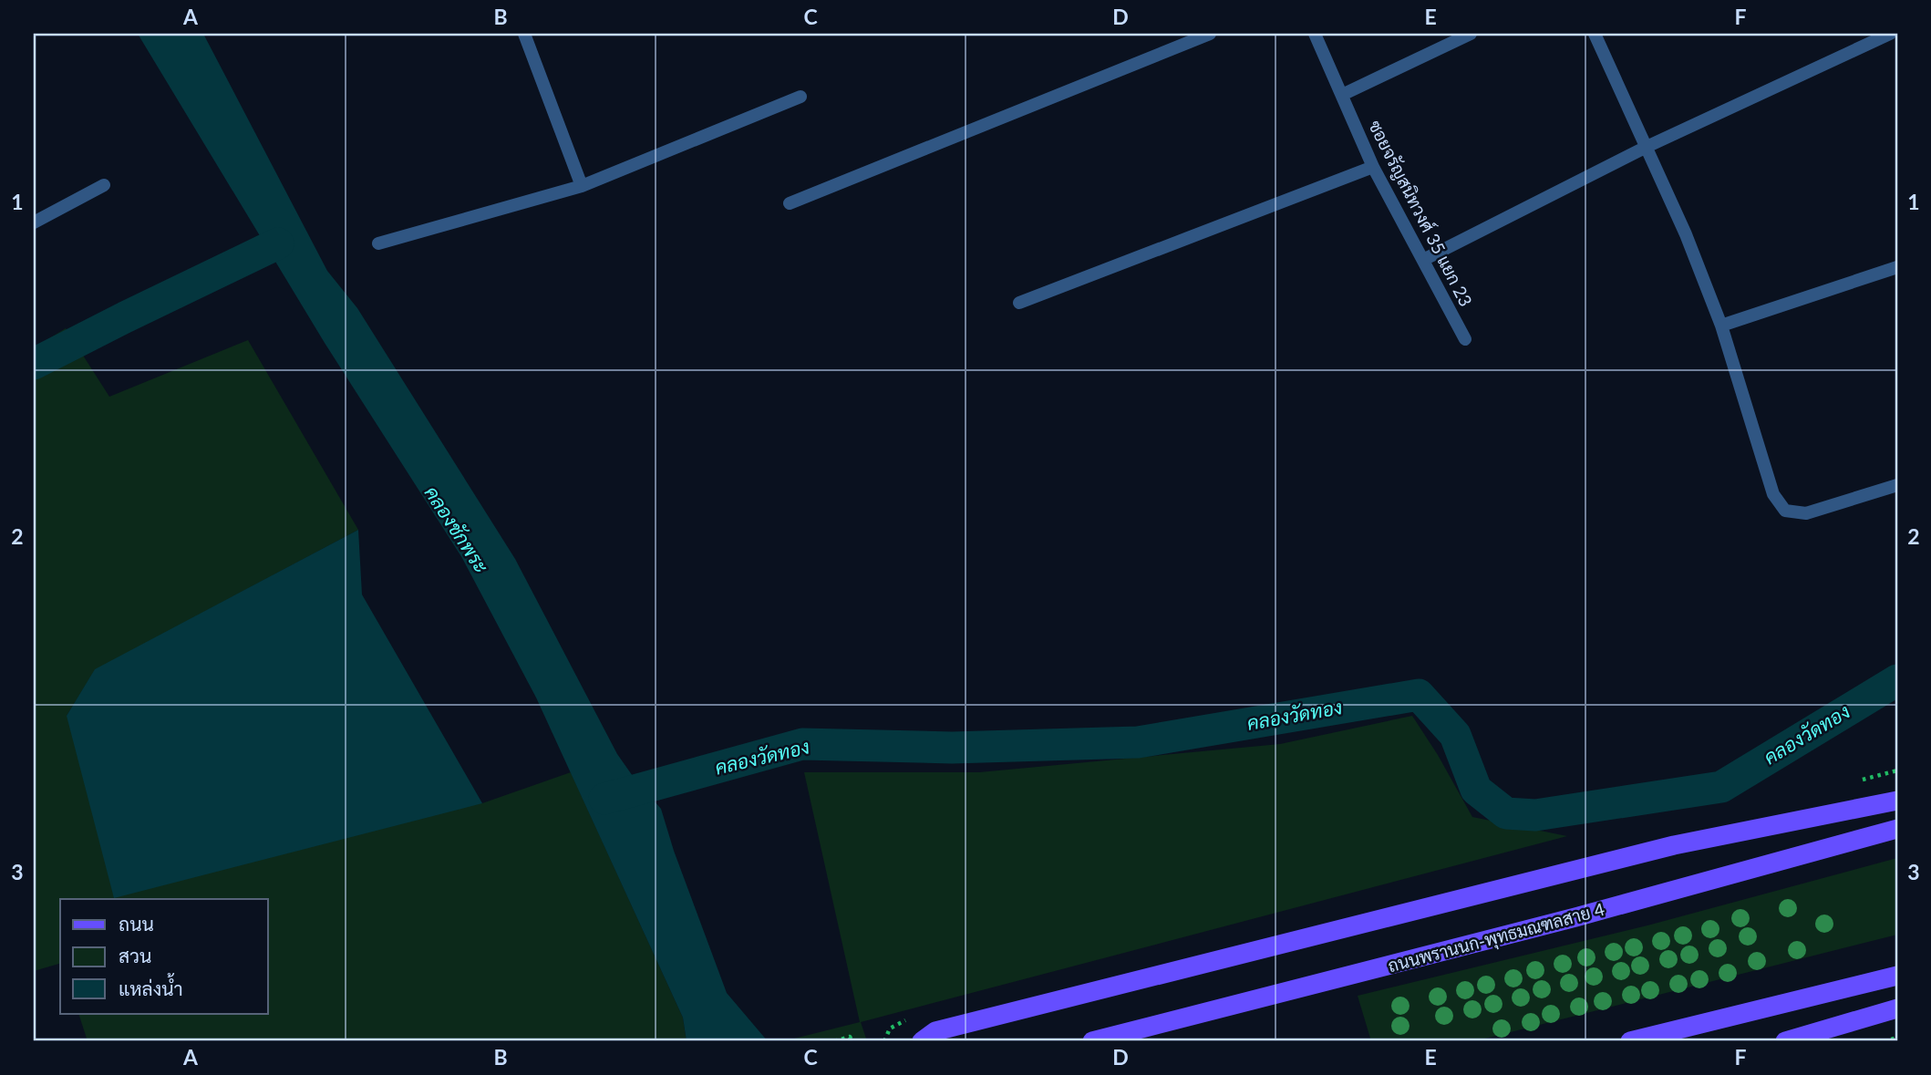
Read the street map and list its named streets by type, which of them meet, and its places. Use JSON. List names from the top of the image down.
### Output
{
  "streets": {
    "main road": ["ถนนพรานนก-พุทธมณฑลสาย 4"],
    "street": ["ซอยจรัญสนิทวงศ์ 35 แยก 23"]
  },
  "water": ["คลองชักพระ", "คลองวัดทอง"],
  "legend": ["ถนน", "สวน", "แหล่งน้ำ"],
  "grid": {
    "columns": [
      "A",
      "B",
      "C",
      "D",
      "E",
      "F"
    ],
    "rows": ["1", "2", "3"]
  }
}
